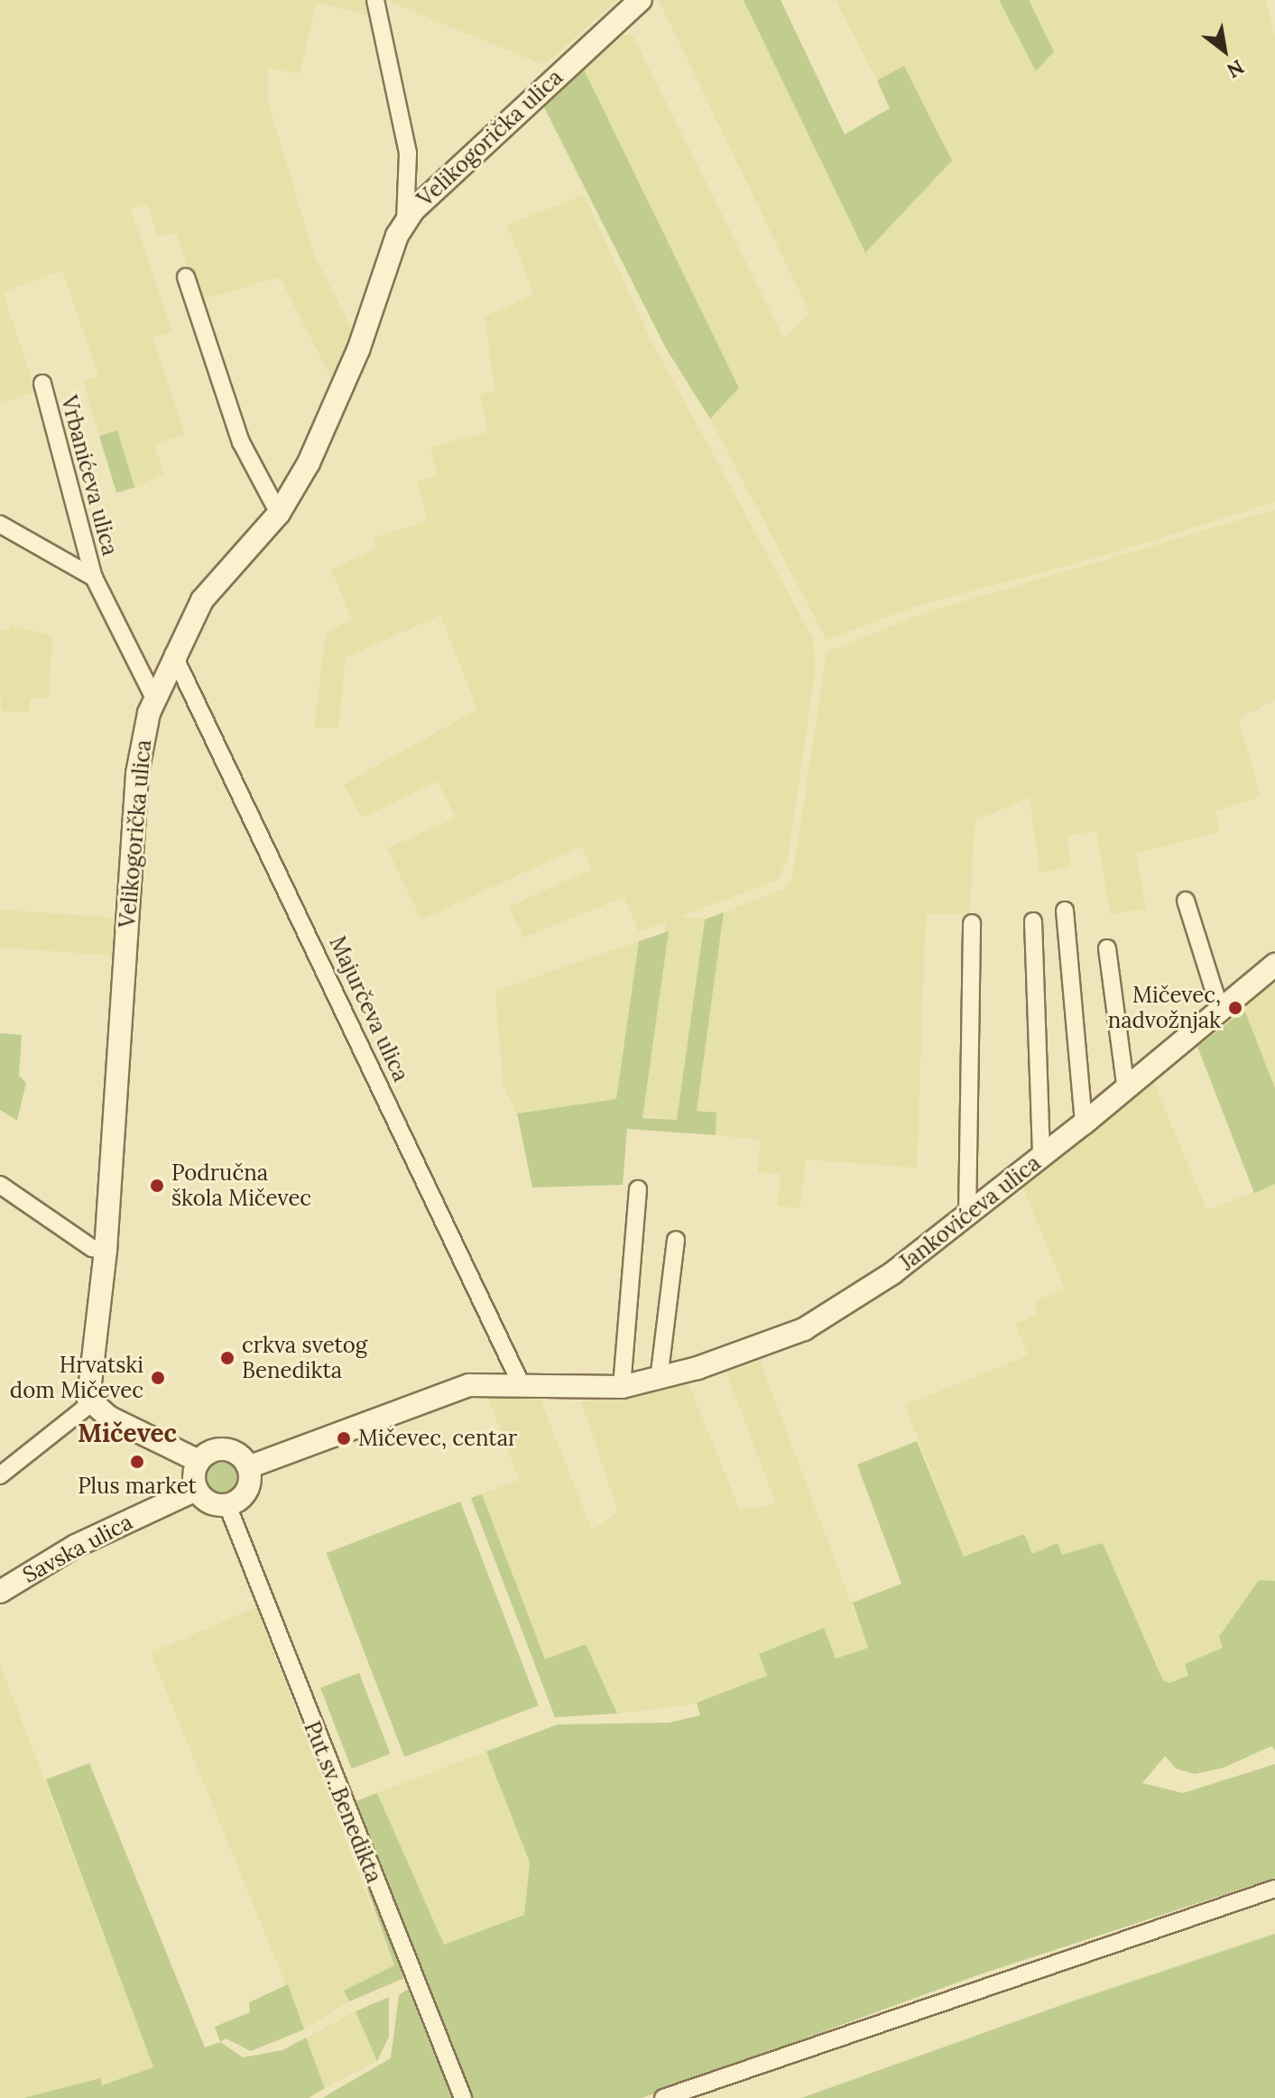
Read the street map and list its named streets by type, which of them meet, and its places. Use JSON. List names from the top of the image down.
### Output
{
  "streets": {
    "street": [
      "Velikogorička ulica",
      "Vrbanićeva ulica",
      "Majurčeva ulica",
      "Jankovićeva ulica",
      "Savska ulica",
      "Put sv. Benedikta"
    ]
  },
  "crossings": [
    ["Velikogorička ulica", "Vrbanićeva ulica"],
    ["Velikogorička ulica", "Majurčeva ulica"],
    ["Majurčeva ulica", "Jankovićeva ulica"],
    ["Jankovićeva ulica", "Savska ulica"],
    ["Jankovićeva ulica", "Put sv. Benedikta"],
    ["Savska ulica", "Put sv. Benedikta"]
  ],
  "districts": ["Mičevec"],
  "places": [
    "Mičevec, nadvožnjak",
    "Područna škola Mičevec",
    "crkva svetog Benedikta",
    "Hrvatski dom Mičevec",
    "Mičevec, centar",
    "Plus market"
  ],
  "north": "bottom right"
}
